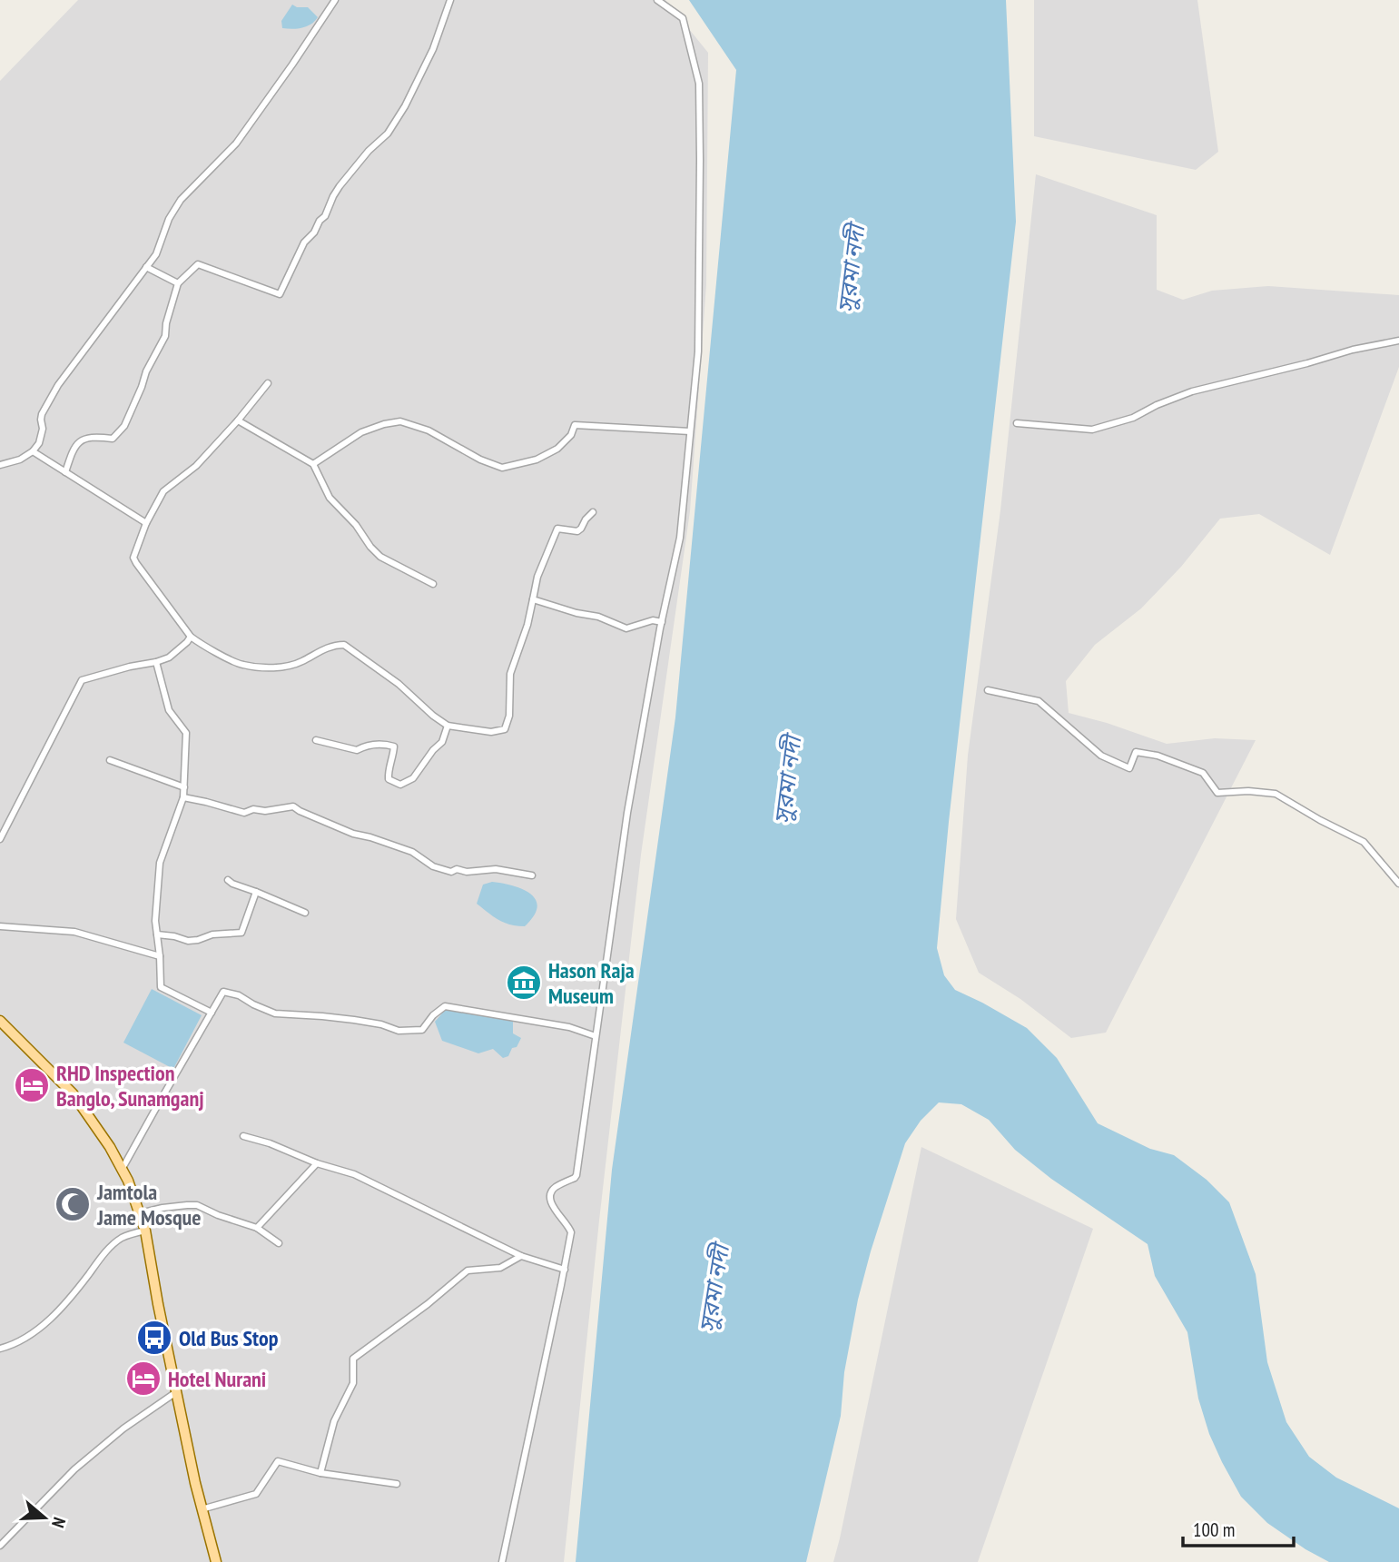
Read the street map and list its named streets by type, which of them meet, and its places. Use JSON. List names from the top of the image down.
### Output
{
  "water": ["সুরমা নদী"],
  "places": {
    "museum": ["Hason Raja Museum"],
    "hotel": ["RHD Inspection Banglo, Sunamganj", "Hotel Nurani"],
    "mosque": ["Jamtola Jame Mosque"],
    "bus stop": ["Old Bus Stop"]
  },
  "scale_bar": "100 m",
  "north": "right"
}
